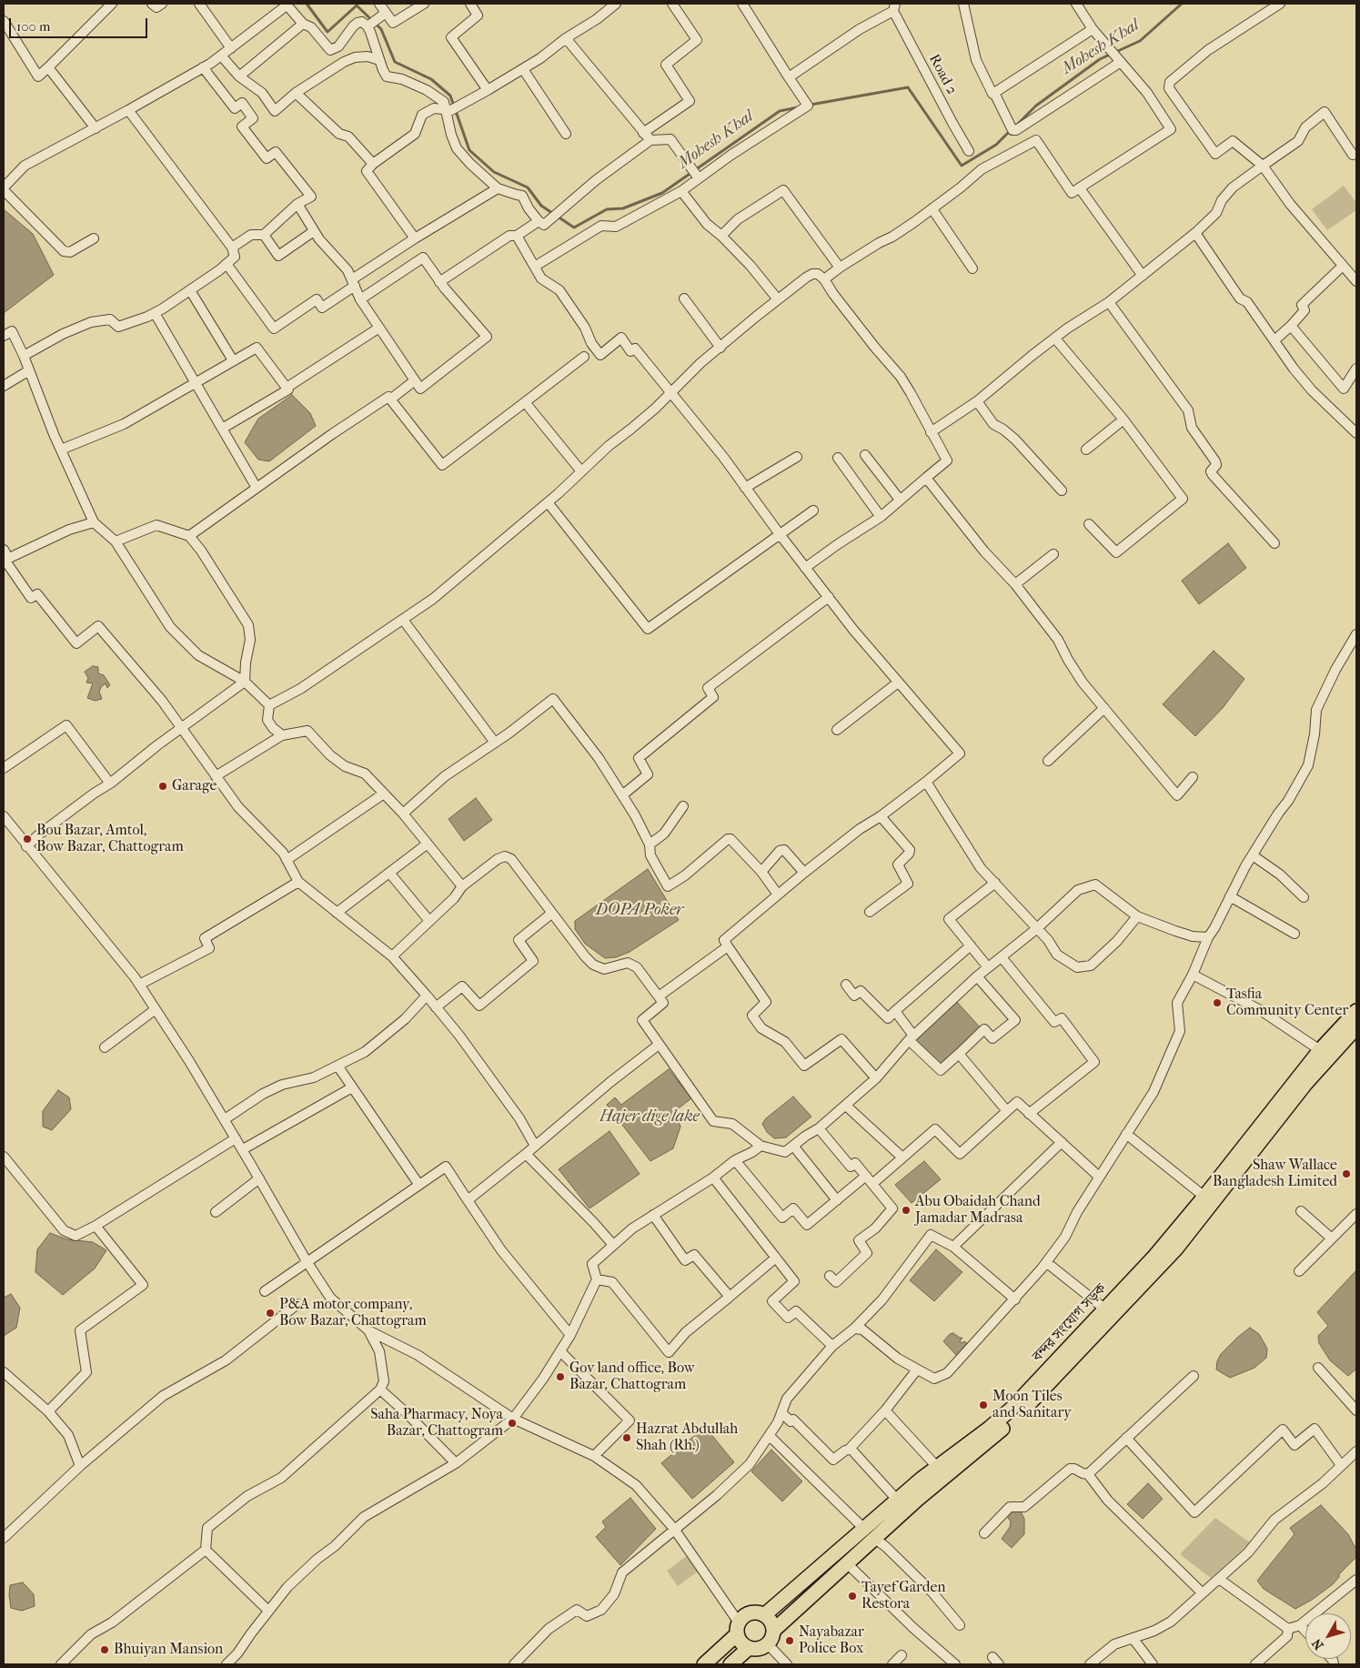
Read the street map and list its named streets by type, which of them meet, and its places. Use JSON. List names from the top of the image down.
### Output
{
  "streets": {
    "highway": ["বন্দর সংযোগ সড়ক"],
    "street": ["Road 2"]
  },
  "water": ["Mohesh Khal", "DOPA Poker", "Hajer dige lake"],
  "places": [
    "Garage",
    "Bou Bazar, Amtol, Bow Bazar, Chattogram",
    "Tasfia Community Center",
    "Shaw Wallace Bangladesh Limited",
    "Abu Obaidah Chand Jamadar Madrasa",
    "P&A motor company, Bow Bazar, Chattogram",
    "Gov land office, Bow Bazar, Chattogram",
    "Moon Tiles and Sanitary",
    "Saha Pharmacy, Noya Bazar, Chattogram",
    "Hazrat Abdullah Shah (Rh.)",
    "Tayef Garden Restora",
    "Nayabazar Police Box",
    "Bhuiyan Mansion"
  ],
  "scale_bar": "100 m",
  "north": "bottom left"
}
